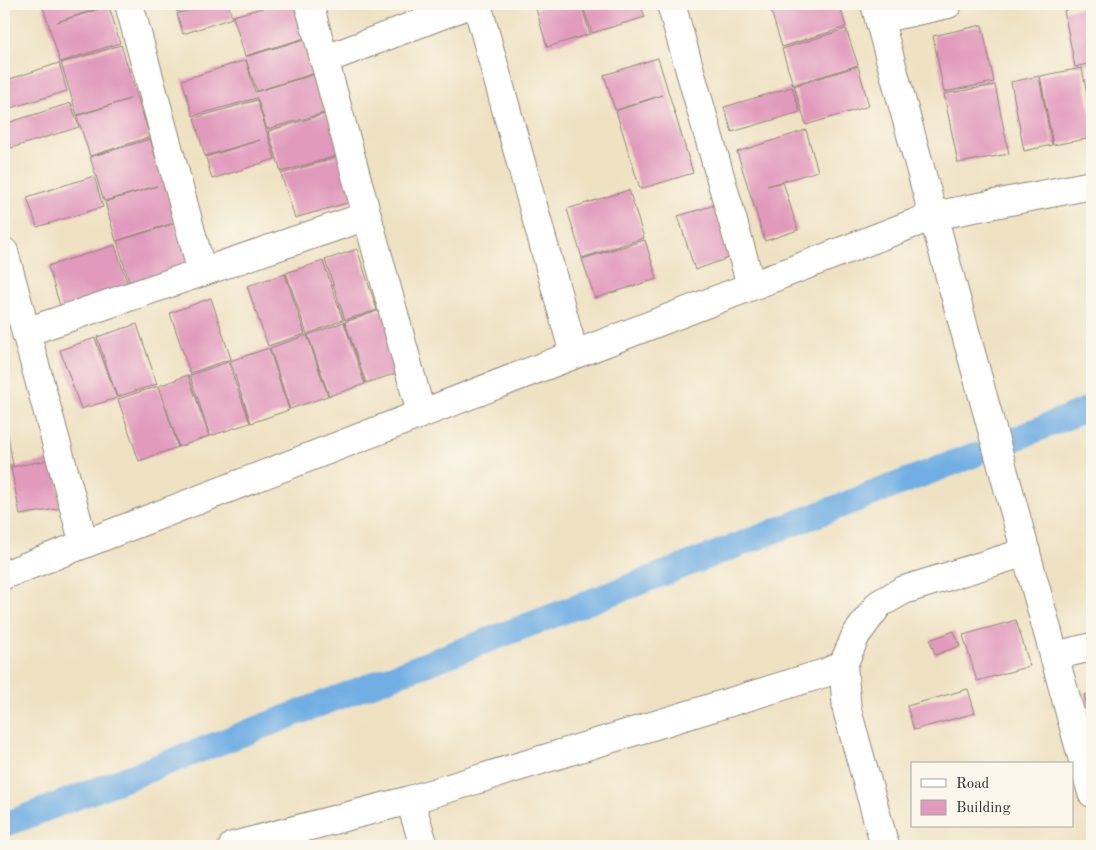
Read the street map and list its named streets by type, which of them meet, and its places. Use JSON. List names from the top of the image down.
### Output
{
  "legend": ["Road", "Building"]
}
